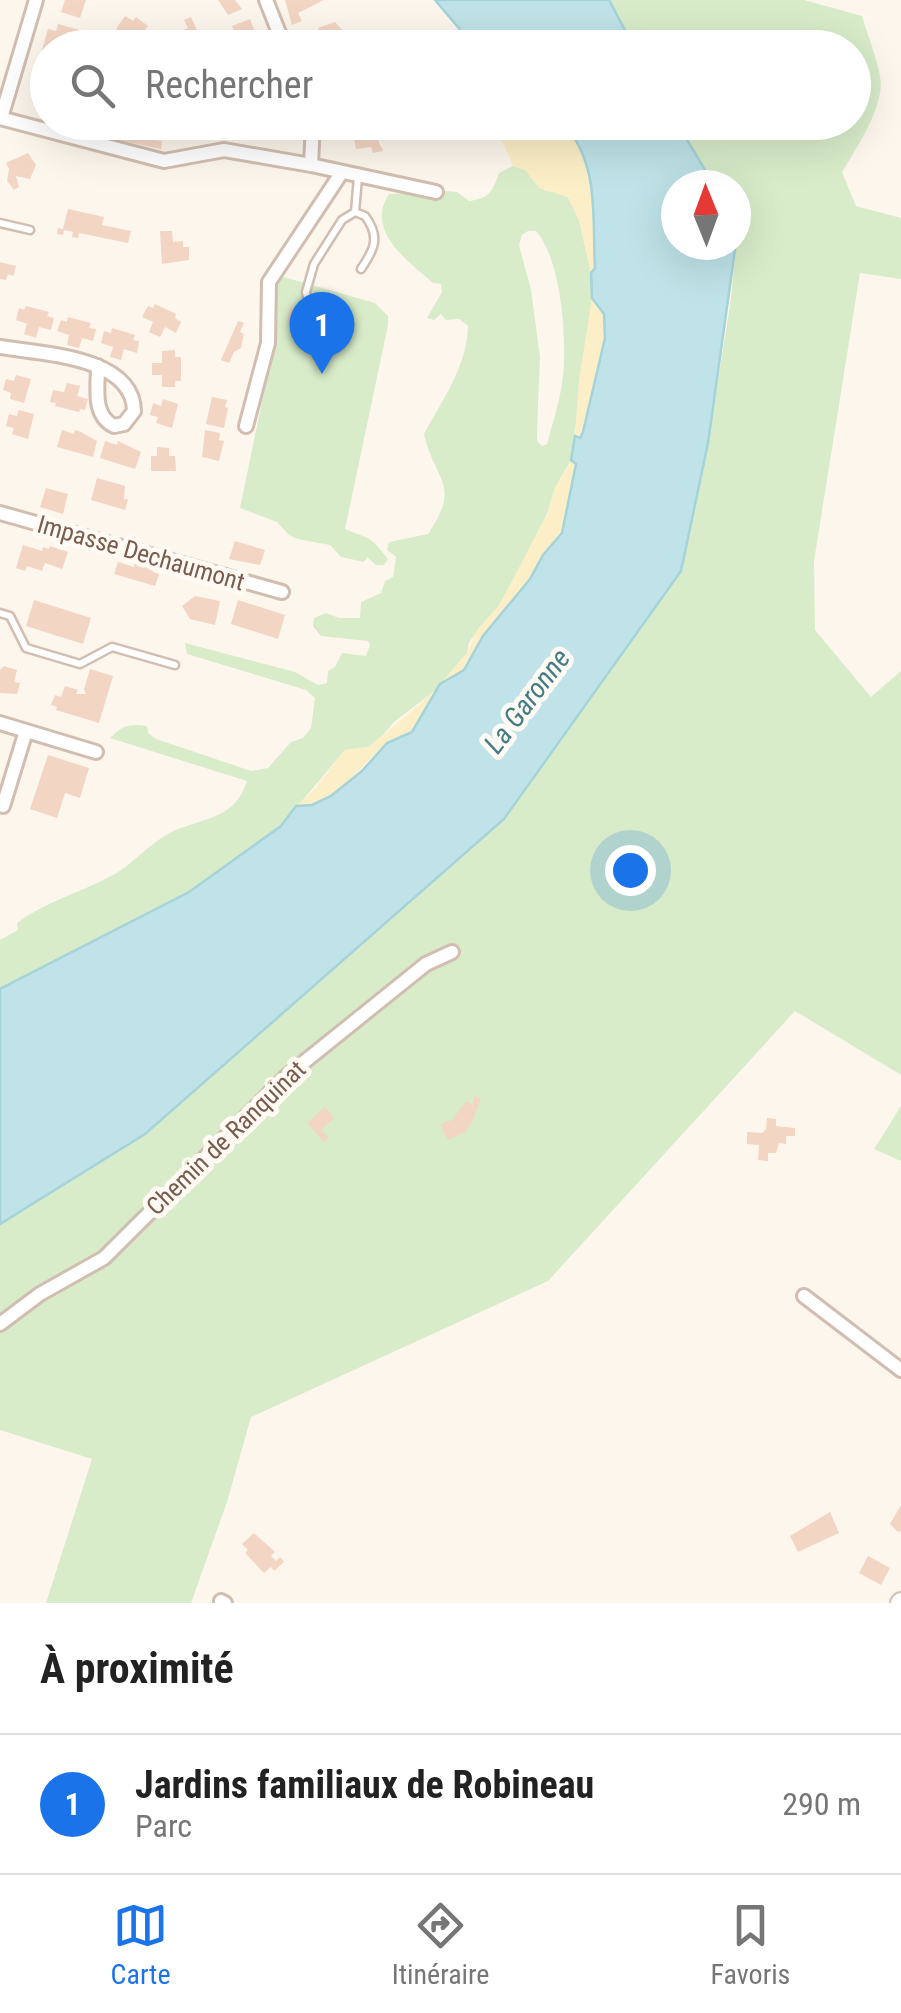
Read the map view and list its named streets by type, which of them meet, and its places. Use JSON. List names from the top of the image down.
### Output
{
  "streets": {
    "street": ["Impasse Dechaumont", "Chemin de Ranquinat"]
  },
  "water": ["La Garonne"],
  "north": "top",
  "page": {
    "search": "Rechercher",
    "pins": "1",
    "heading": "À proximité",
    "list": [
      {
        "mark": "1",
        "name": "Jardins familiaux de Robineau",
        "note": "Parc",
        "value": "290 m"
      }
    ],
    "nav": ["Carte", "Itinéraire", "Favoris"]
  }
}
